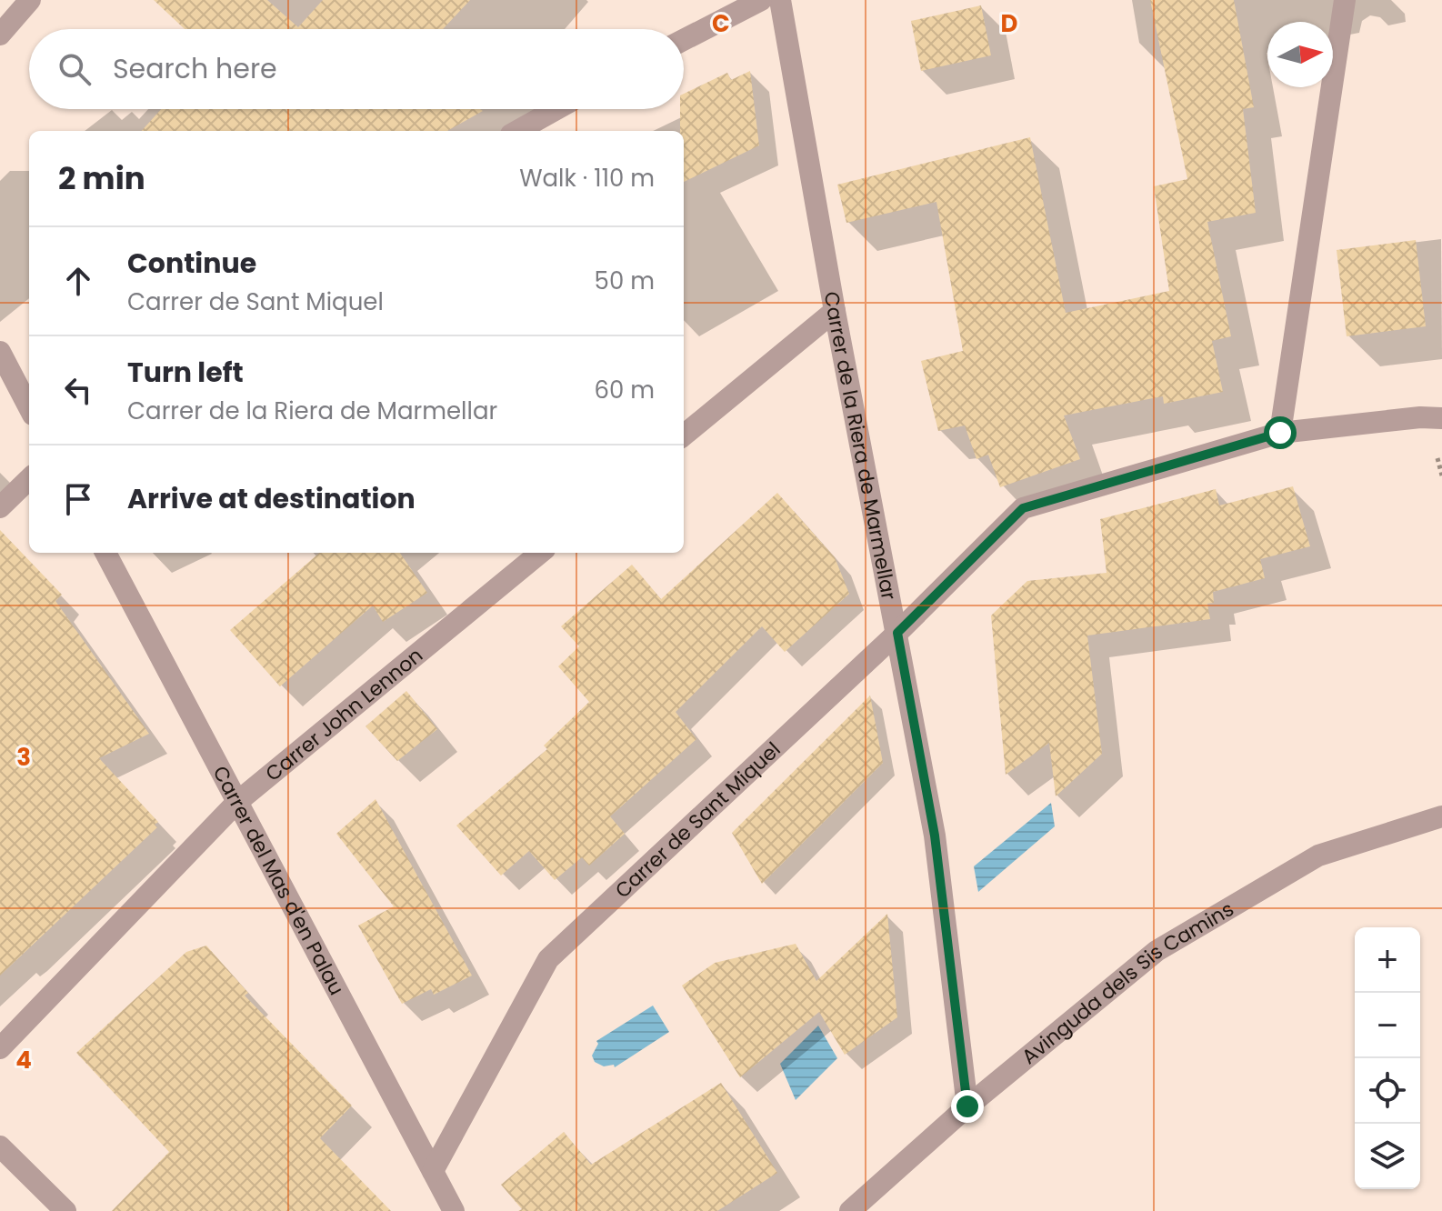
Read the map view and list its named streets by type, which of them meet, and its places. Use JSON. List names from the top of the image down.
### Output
{
  "streets": {
    "street": [
      "Carrer de la Riera de Marmellar",
      "Carrer John Lennon",
      "Carrer de Sant Miquel",
      "Carrer del Mas d'en Palau",
      "Avinguda dels Sis Camins"
    ]
  },
  "crossings": [
    ["Carrer de la Riera de Marmellar", "Carrer de Sant Miquel"],
    ["Carrer de la Riera de Marmellar", "Avinguda dels Sis Camins"],
    ["Carrer John Lennon", "Carrer del Mas d'en Palau"],
    ["Carrer de Sant Miquel", "Carrer del Mas d'en Palau"]
  ],
  "north": "right",
  "page": {
    "search": "Search here",
    "heading": ["2 min", "Walk · 110 m"],
    "list": [
      ["Continue", "Carrer de Sant Miquel", "50 m"],
      ["Turn left", "Carrer de la Riera de Marmellar", "60 m"],
      "Arrive at destination"
    ],
    "map_buttons": ["+", "−"]
  },
  "grid": {
    "columns": ["C", "D"],
    "rows": ["3", "4"]
  }
}
